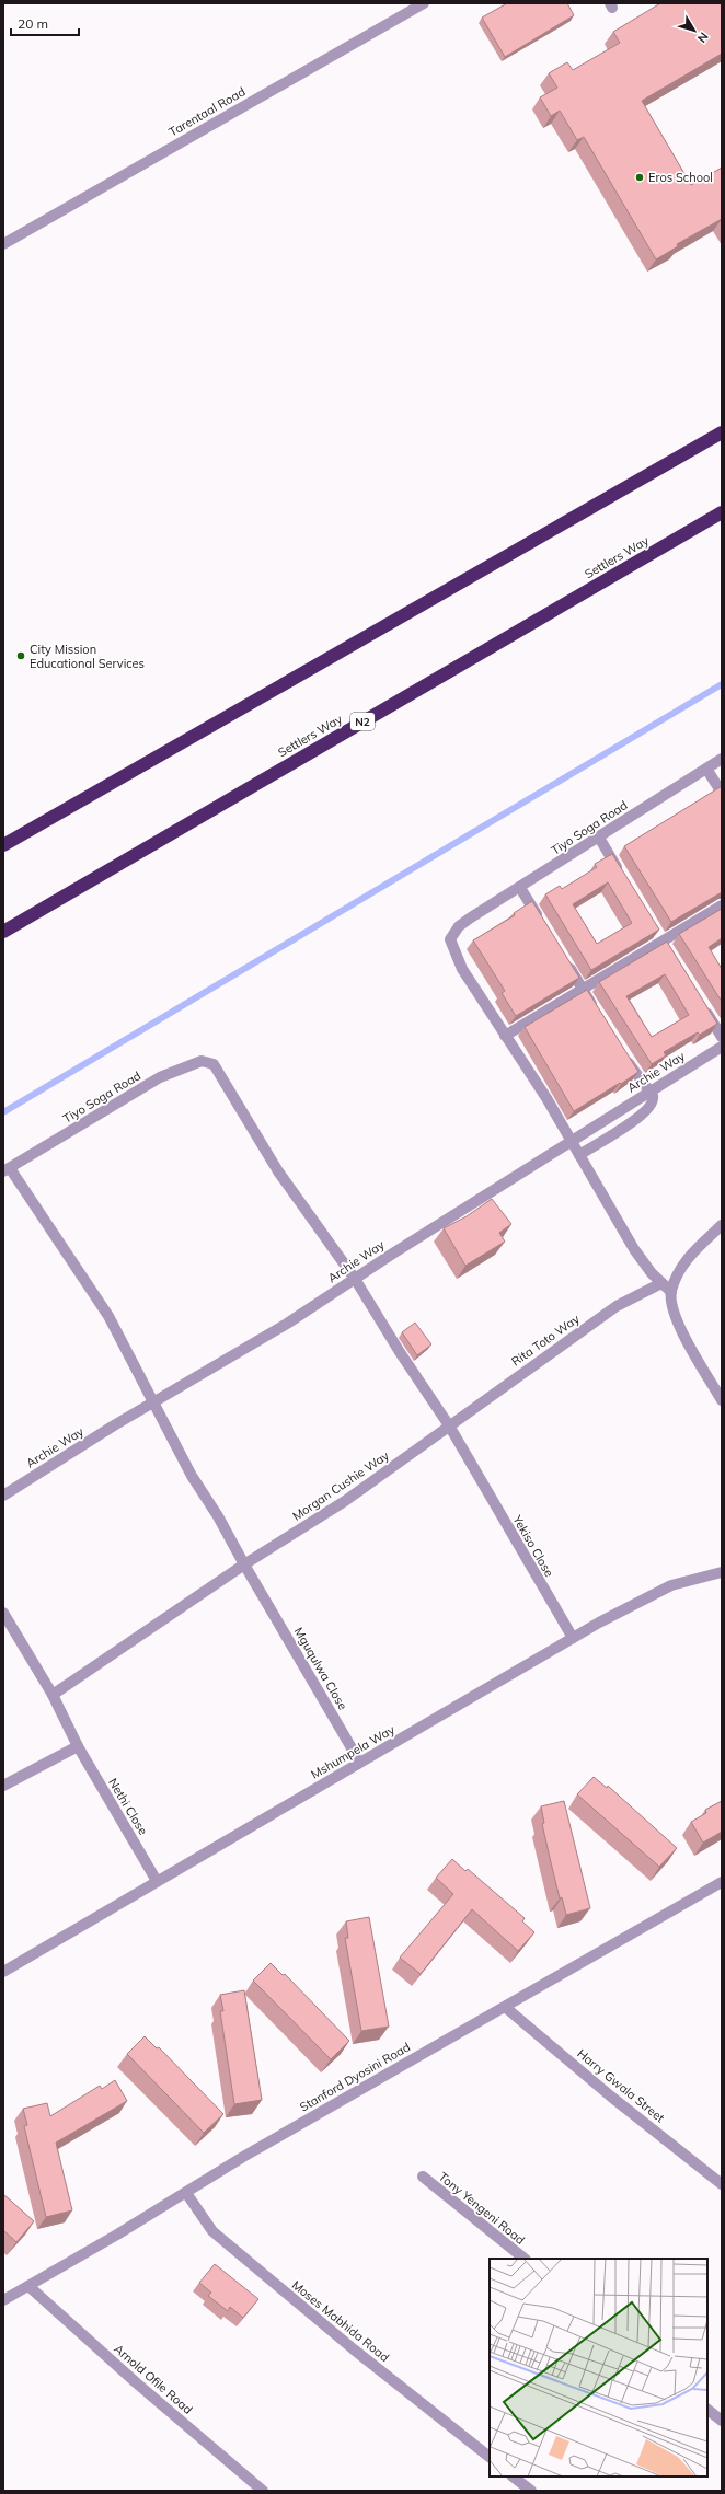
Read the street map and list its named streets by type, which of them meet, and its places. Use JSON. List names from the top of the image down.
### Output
{
  "streets": {
    "highway": ["Settlers Way", "N2"],
    "street": [
      "Tarentaal Road",
      "Tiyo Soga Road",
      "Archie Way",
      "Rita Toto Way",
      "Morgan Cushie Way",
      "Yekiso Close",
      "Mguqulwa Close",
      "Mshumpela Way",
      "Nethi Close",
      "Stanford Dyosini Road",
      "Harry Gwala Street",
      "Tony Yengeni Road",
      "Moses Mabhida Road",
      "Arnold Ofile Road"
    ]
  },
  "crossings": [
    ["Tiyo Soga Road", "Archie Way"],
    ["Tiyo Soga Road", "Rita Toto Way"],
    ["Tiyo Soga Road", "Yekiso Close"],
    ["Tiyo Soga Road", "Mguqulwa Close"],
    ["Archie Way", "Yekiso Close"],
    ["Archie Way", "Mguqulwa Close"],
    ["Rita Toto Way", "Morgan Cushie Way"],
    ["Rita Toto Way", "Yekiso Close"],
    ["Morgan Cushie Way", "Yekiso Close"],
    ["Morgan Cushie Way", "Mguqulwa Close"],
    ["Morgan Cushie Way", "Nethi Close"],
    ["Yekiso Close", "Mshumpela Way"],
    ["Mguqulwa Close", "Mshumpela Way"],
    ["Mshumpela Way", "Nethi Close"],
    ["Stanford Dyosini Road", "Harry Gwala Street"],
    ["Stanford Dyosini Road", "Moses Mabhida Road"],
    ["Stanford Dyosini Road", "Arnold Ofile Road"]
  ],
  "places": ["Eros School", "City Mission Educational Services"],
  "scale_bar": "20 m",
  "north": "bottom right"
}
